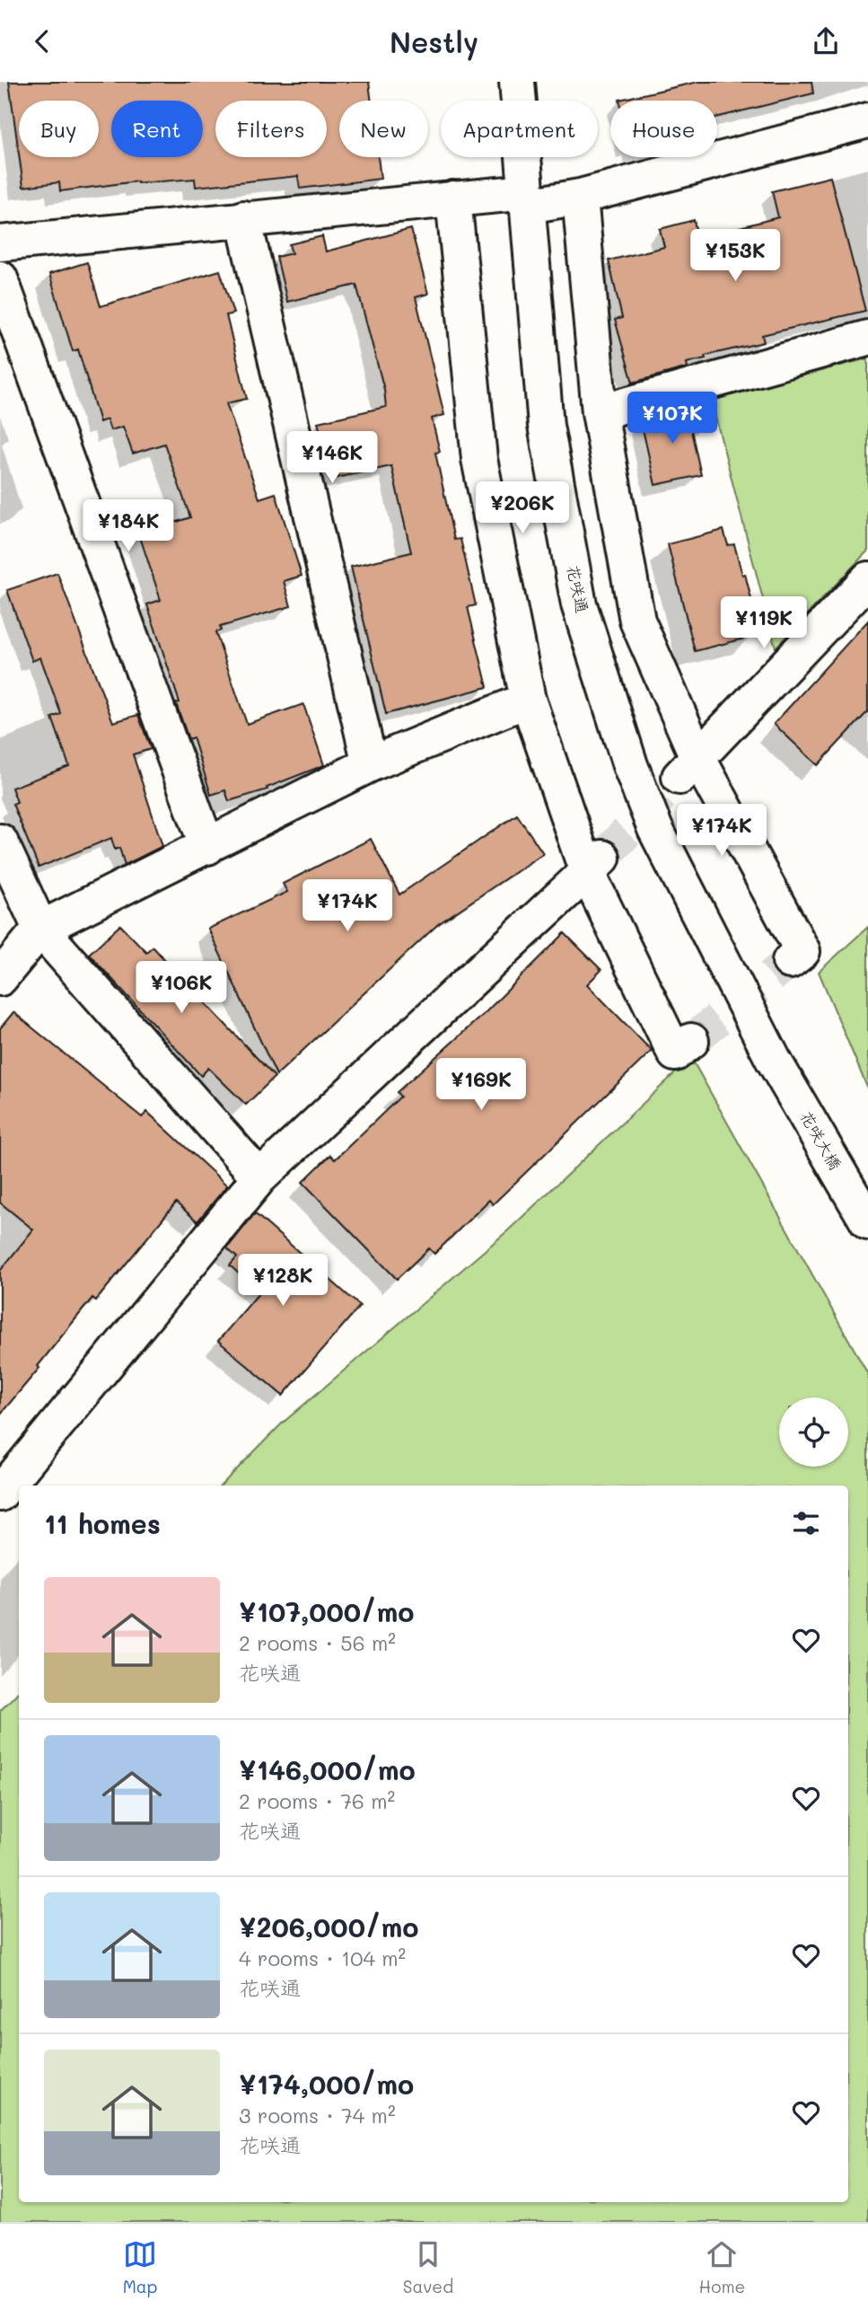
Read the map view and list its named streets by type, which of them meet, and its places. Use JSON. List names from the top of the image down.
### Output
{
  "streets": {
    "street": ["花咲通", "花咲大橋"]
  },
  "crossings": [
    ["花咲通", "花咲大橋"]
  ],
  "page": {
    "header": "Nestly",
    "chip": [
      "Buy",
      "Rent",
      "Filters",
      "New",
      "Apartment",
      "House"
    ],
    "price": [
      "¥153K",
      "¥107K",
      "¥146K",
      "¥206K",
      "¥184K",
      "¥119K",
      "¥174K",
      "¥174K",
      "¥106K",
      "¥169K",
      "¥128K"
    ],
    "heading": "11 homes",
    "list": [
      {
        "name": "¥107,000/mo",
        "note": "2 rooms · 56 m² · 花咲通"
      },
      {
        "name": "¥146,000/mo",
        "note": "2 rooms · 76 m² · 花咲通"
      },
      {
        "name": "¥206,000/mo",
        "note": "4 rooms · 104 m² · 花咲通"
      },
      {
        "name": "¥174,000/mo",
        "note": "3 rooms · 74 m² · 花咲通"
      }
    ],
    "tabs": ["Map", "Saved", "Home"]
  }
}
